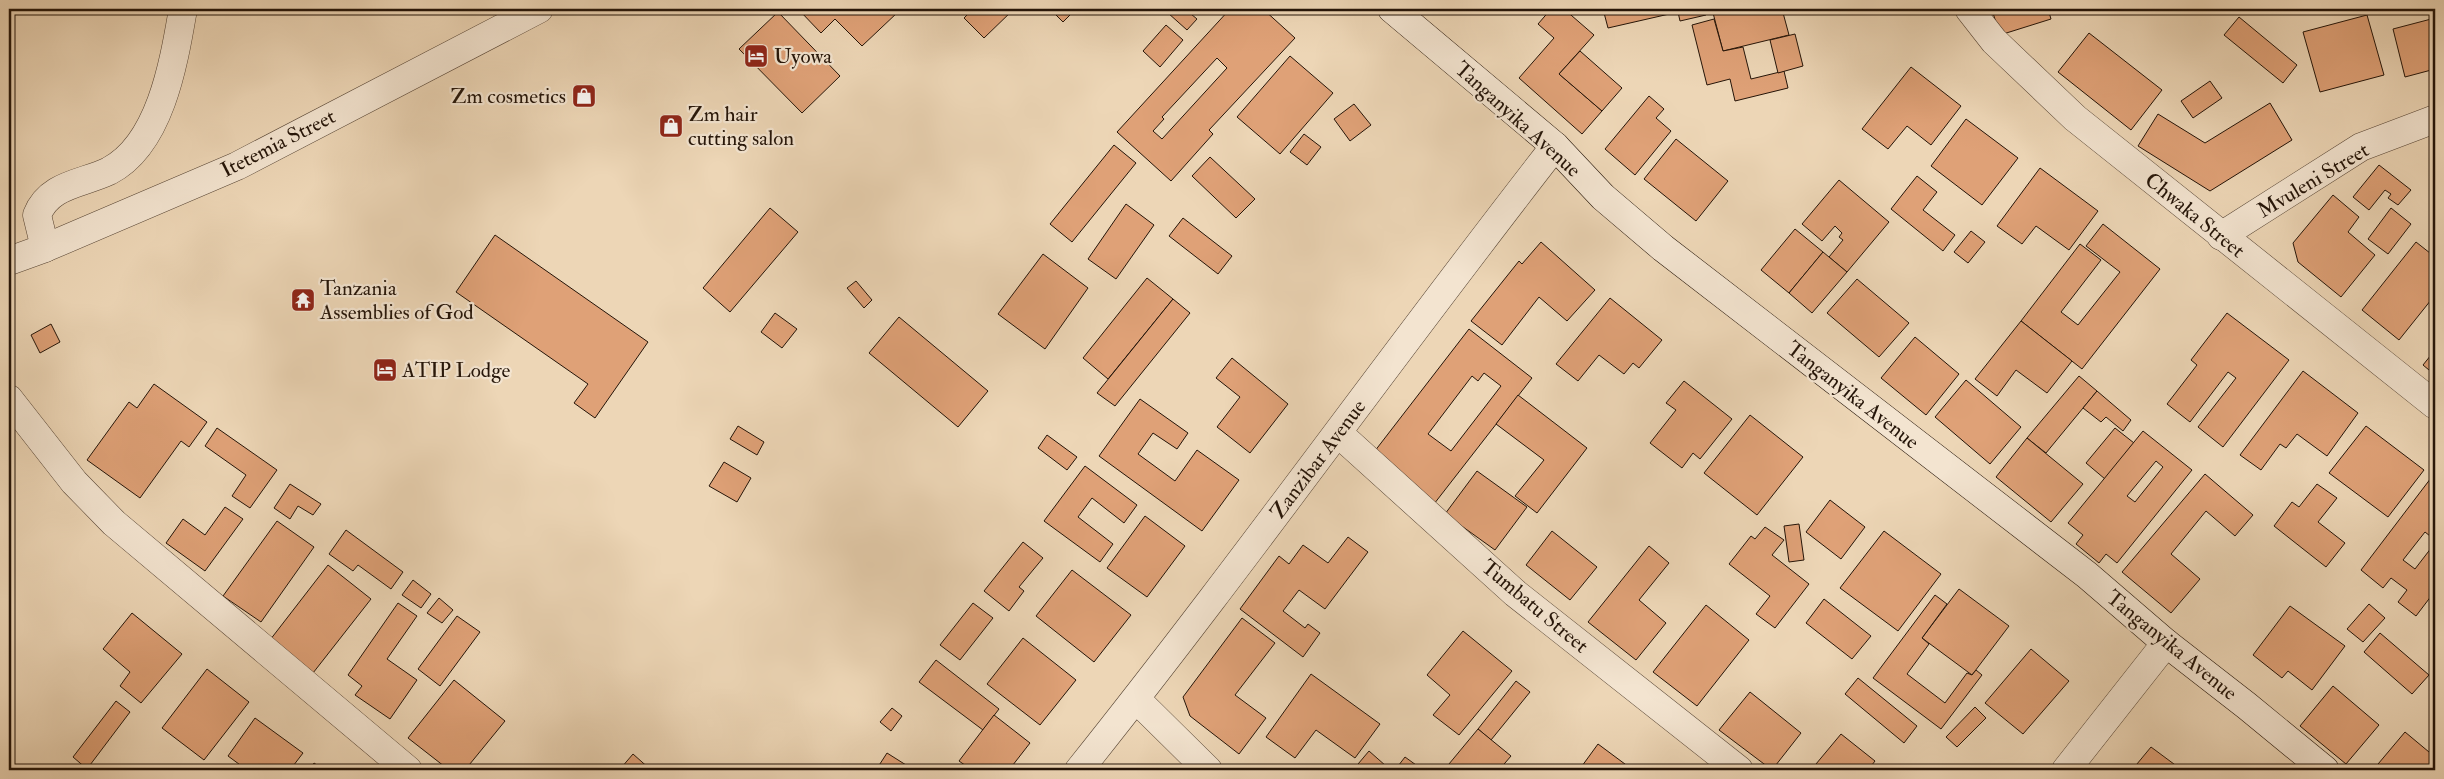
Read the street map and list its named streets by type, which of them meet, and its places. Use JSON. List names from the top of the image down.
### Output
{
  "streets": {
    "street": [
      "Tanganyika Avenue",
      "Itetemia Street",
      "Mvuleni Street",
      "Chwaka Street",
      "Zanzibar Avenue",
      "Tumbatu Street"
    ]
  },
  "crossings": [
    ["Tanganyika Avenue", "Zanzibar Avenue"],
    ["Mvuleni Street", "Chwaka Street"],
    ["Zanzibar Avenue", "Tumbatu Street"]
  ],
  "places": {
    "hotel": ["Uyowa", "ATIP Lodge"],
    "shop": ["Zm cosmetics", "Zm hair cutting salon"],
    "temple": ["Tanzania Assemblies of God"]
  }
}
